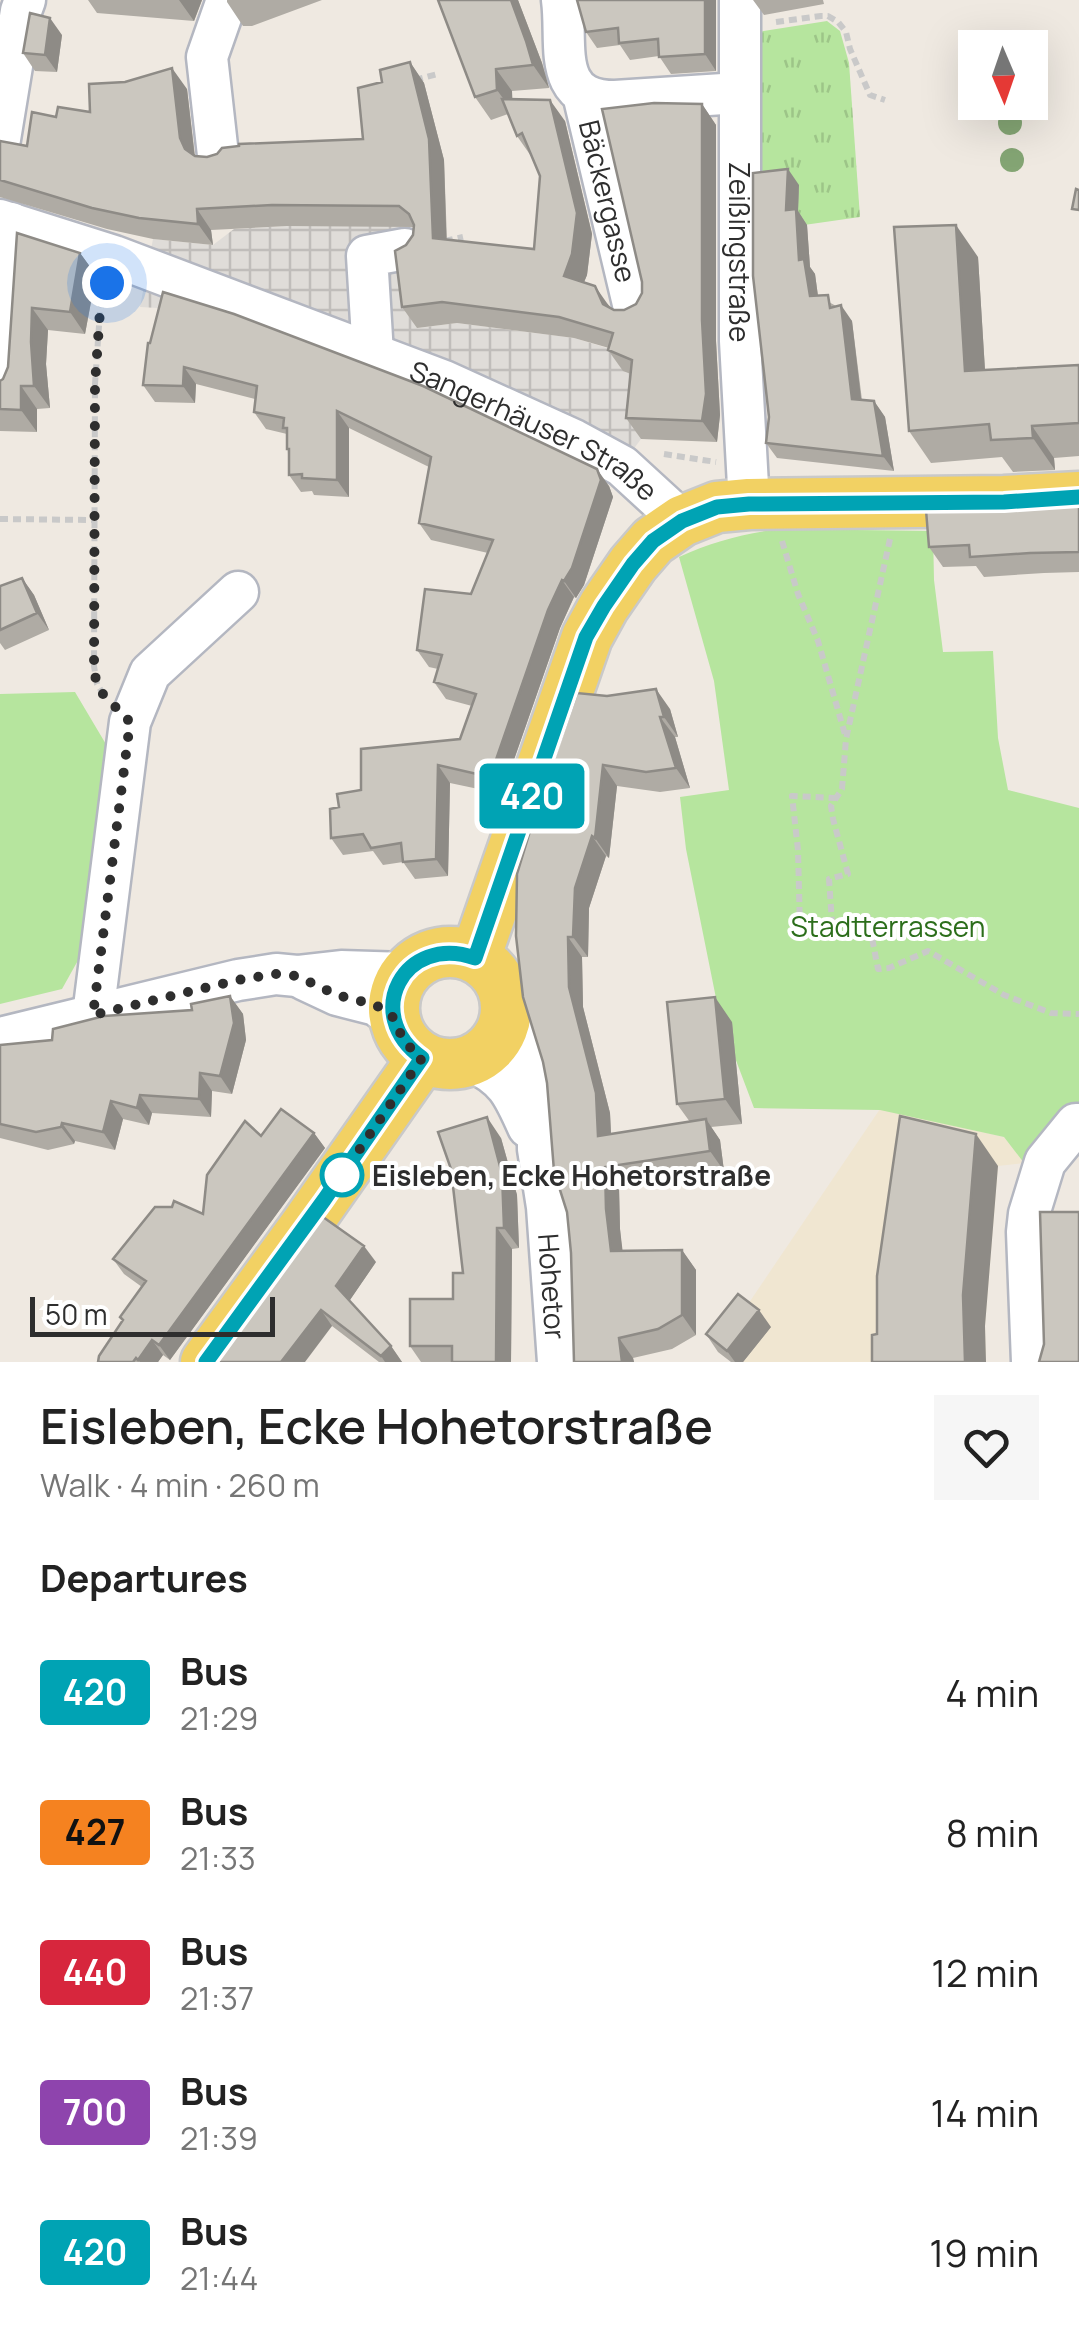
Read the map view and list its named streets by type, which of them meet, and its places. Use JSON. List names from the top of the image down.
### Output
{
  "streets": {
    "main road": ["Sangerhäuser Straße"],
    "street": ["Bäckergasse", "Zeißingstraße", "Hohetor"]
  },
  "crossings": [
    ["Bäckergasse", "Zeißingstraße"],
    ["Zeißingstraße", "Sangerhäuser Straße"]
  ],
  "parks": ["Stadtterrassen"],
  "places": ["Eisleben, Ecke Hohetorstraße"],
  "lines": ["bus line 420"],
  "scale_bar": "50 m",
  "north": "bottom",
  "page": {
    "on_map": "420",
    "scale": "50 m",
    "heading": [
      ["Eisleben, Ecke Hohetorstraße", "Walk · 4 min · 260 m"],
      "Departures"
    ],
    "list": [
      {
        "mark": "420",
        "name": "Bus",
        "note": "21:29",
        "value": "4 min"
      },
      {
        "mark": "427",
        "name": "Bus",
        "note": "21:33",
        "value": "8 min"
      },
      {
        "mark": "440",
        "name": "Bus",
        "note": "21:37",
        "value": "12 min"
      },
      {
        "mark": "700",
        "name": "Bus",
        "note": "21:39",
        "value": "14 min"
      },
      {
        "mark": "420",
        "name": "Bus",
        "note": "21:44",
        "value": "19 min"
      }
    ]
  }
}
